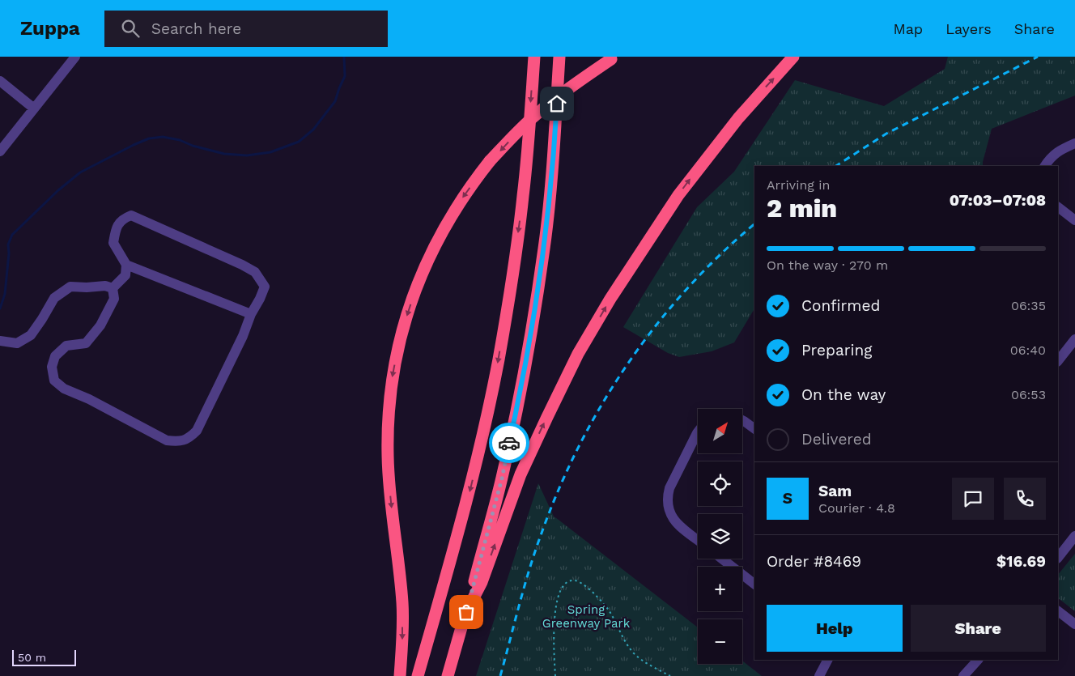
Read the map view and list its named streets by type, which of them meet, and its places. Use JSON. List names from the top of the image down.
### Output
{
  "parks": ["Spring Greenway Park"],
  "scale_bar": "50 m",
  "north": "top right",
  "page": {
    "header": "Zuppa",
    "search": "Search here",
    "nav": ["Map", "Layers", "Share"],
    "heading": ["2 min", "Arriving in", "07:03–07:08"],
    "panel": [
      "Sam",
      "Courier · 4.8",
      "Order #8469",
      "$16.69"
    ],
    "bar": "On the way · 270 m",
    "list": [
      ["Confirmed", "06:35"],
      ["Preparing", "06:40"],
      ["On the way", "06:53"],
      "Delivered"
    ],
    "map_buttons": ["+", "−"],
    "round": "S",
    "buttons": ["Help", "Share"],
    "scale": "50 m"
  }
}
